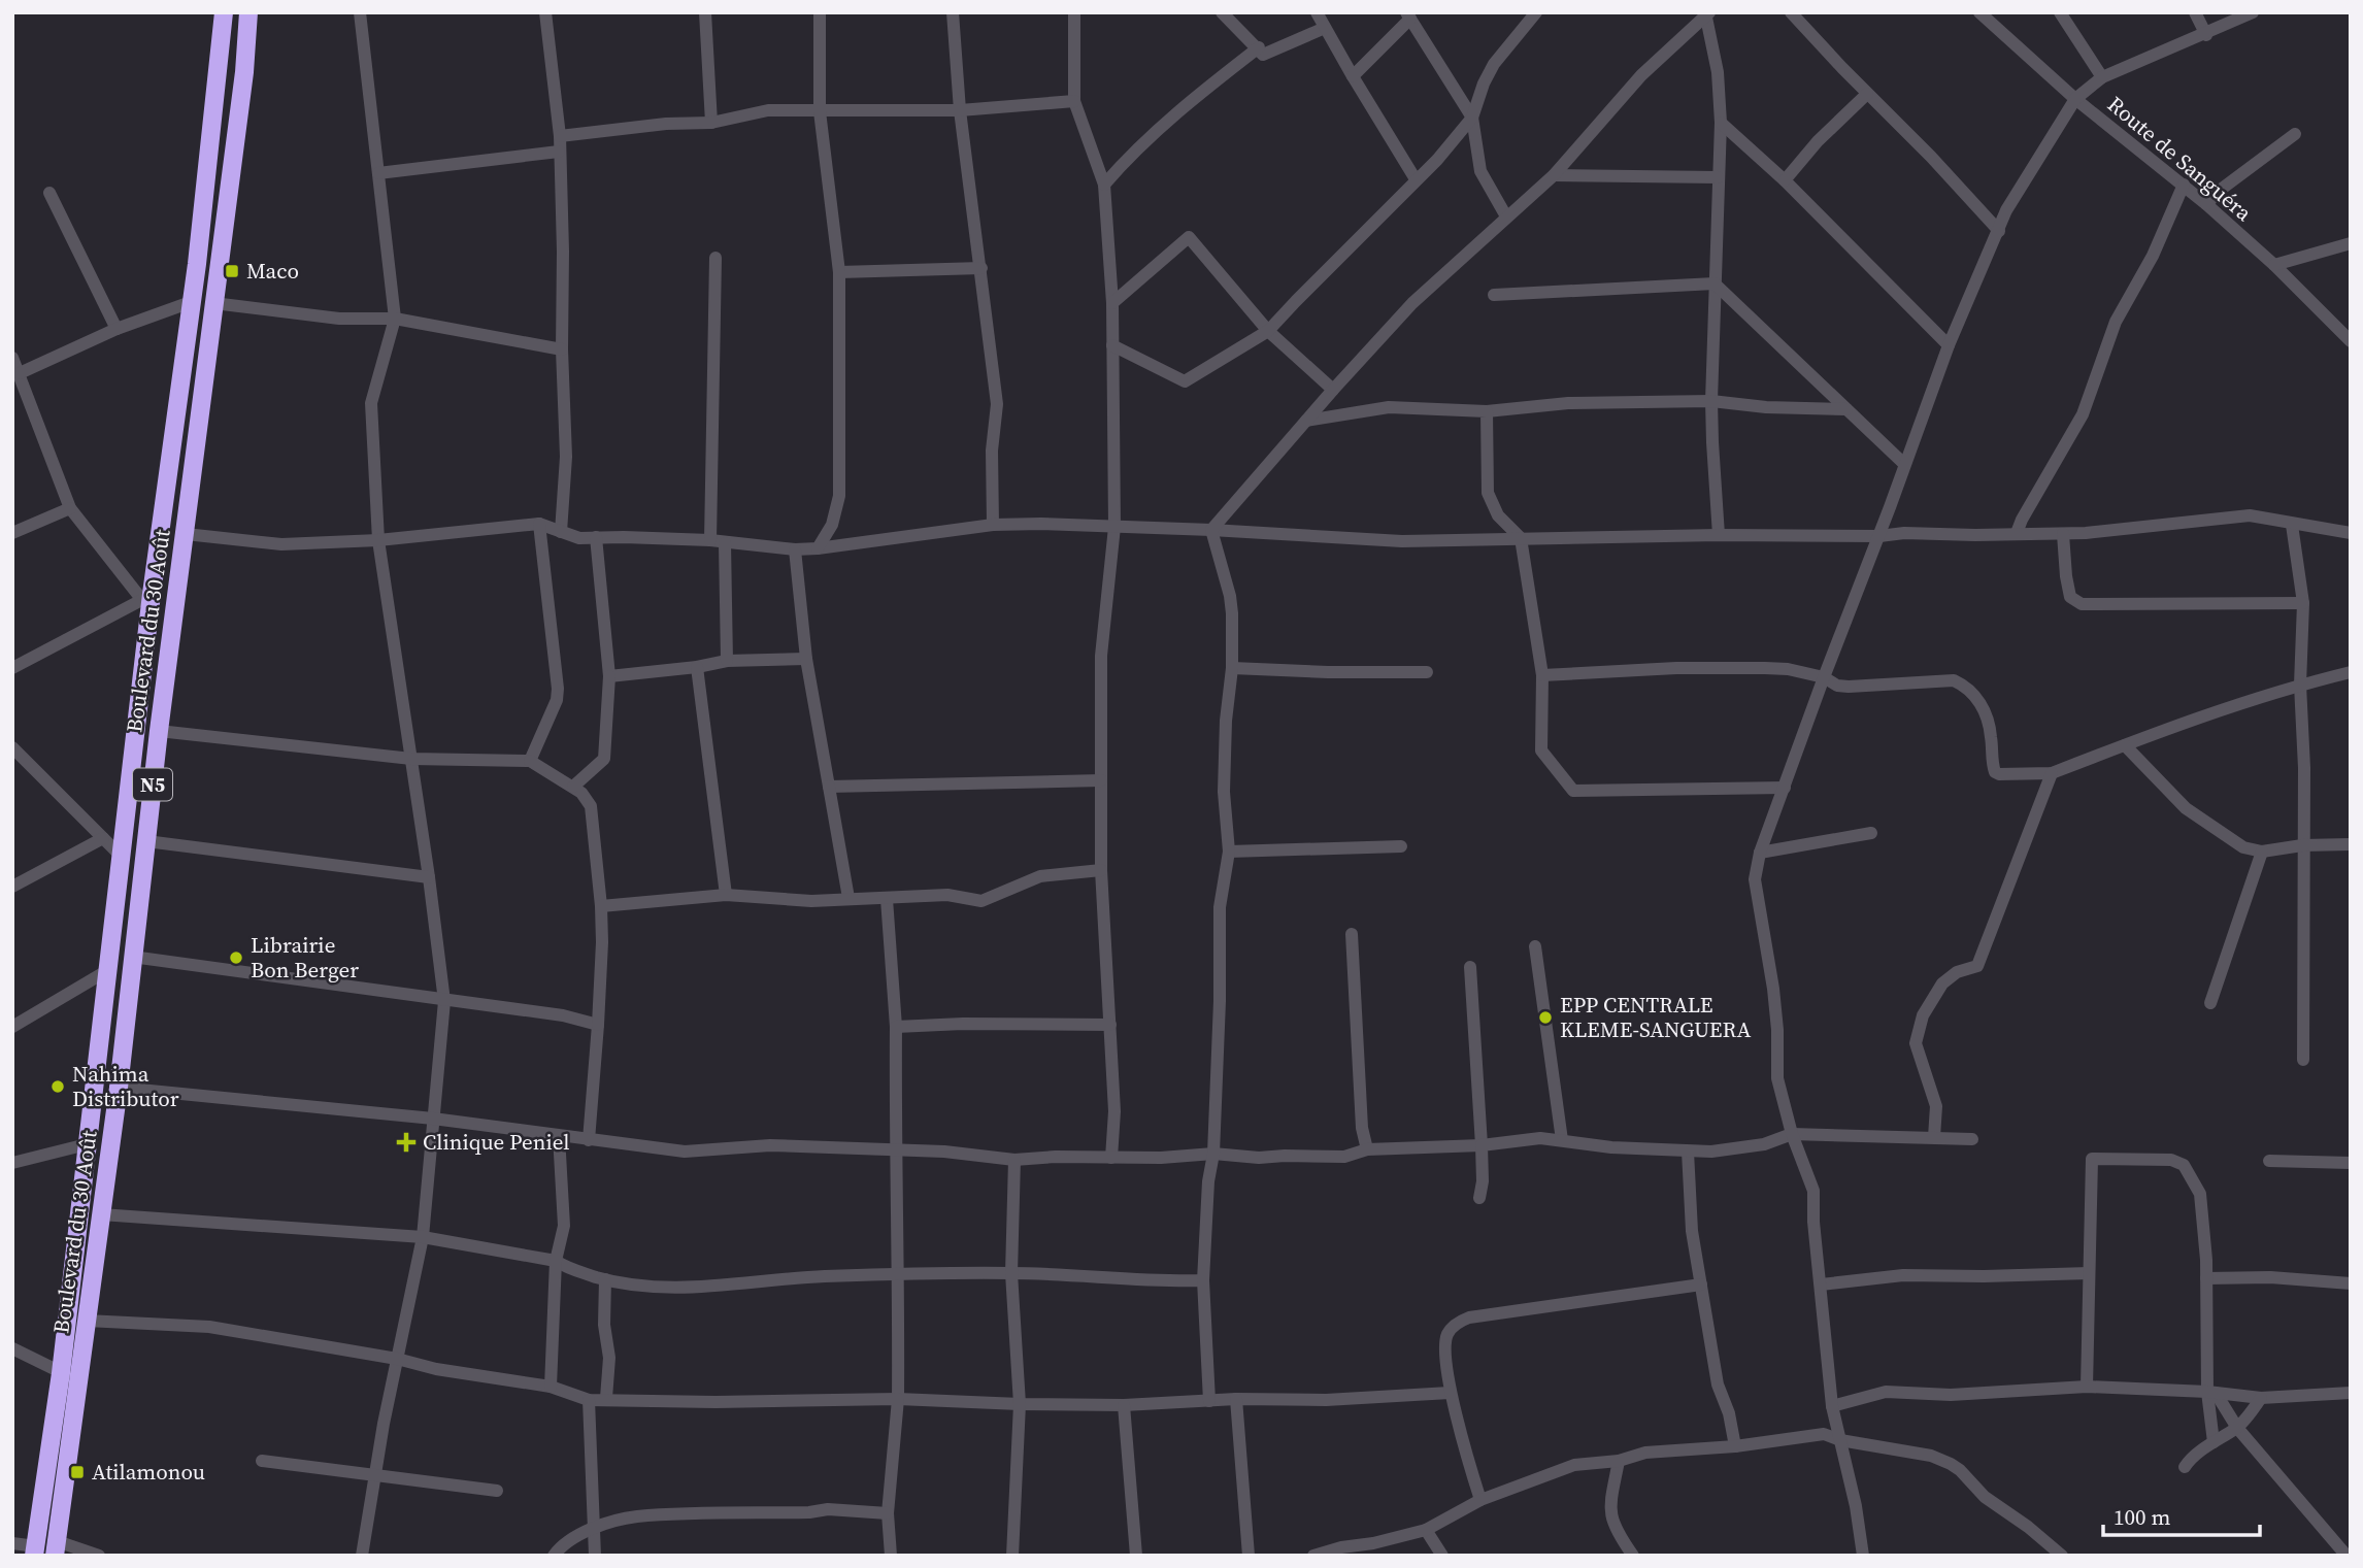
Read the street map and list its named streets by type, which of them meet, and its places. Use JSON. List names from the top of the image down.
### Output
{
  "streets": {
    "highway": ["Boulevard du 30 Août", "N5"],
    "street": ["Route de Sanguéra"]
  },
  "places": {
    "transit": ["Maco", "Atilamonou"],
    "other": ["Librairie Bon Berger", "EPP CENTRALE KLEME-SANGUERA", "Nahima Distributor"],
    "health": ["Clinique Peniel"]
  },
  "scale_bar": "100 m"
}
